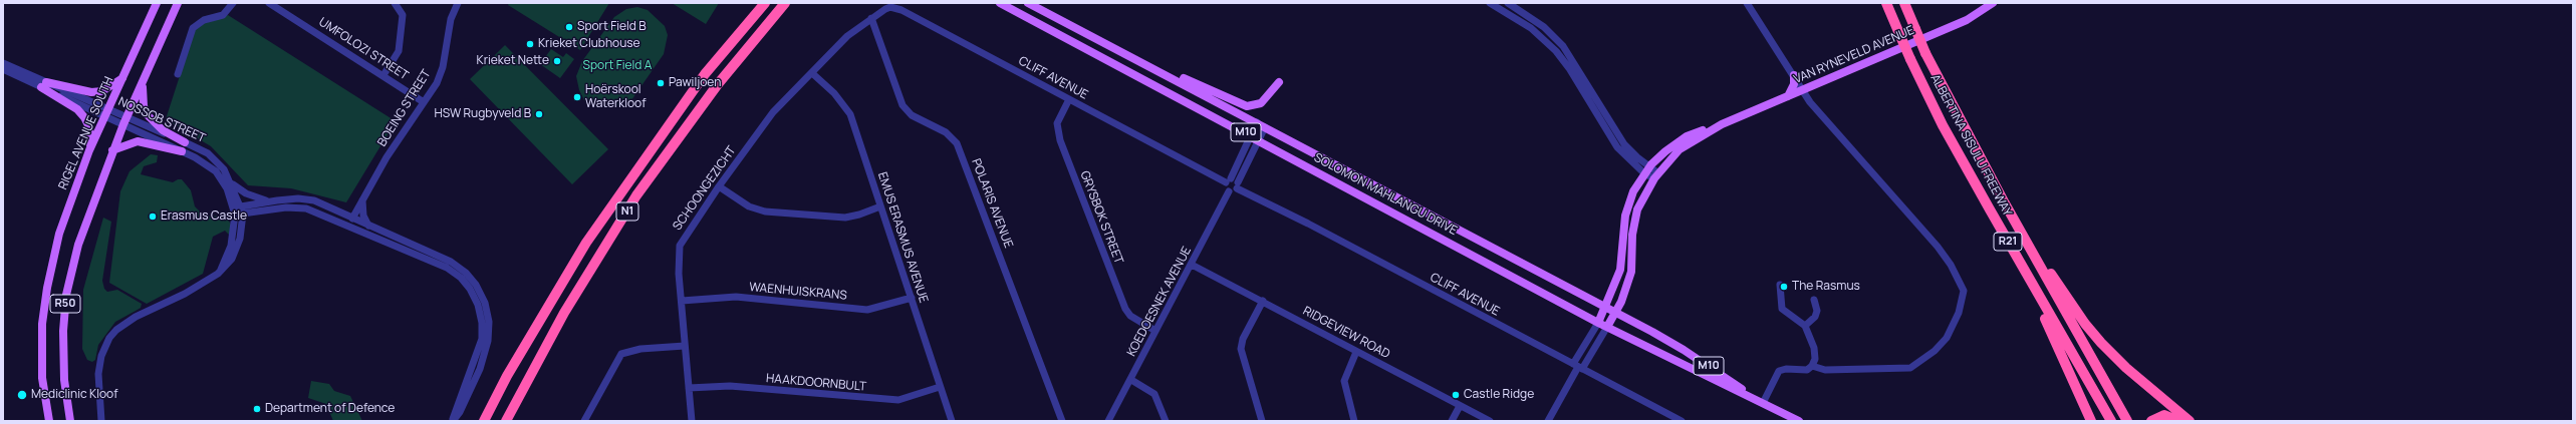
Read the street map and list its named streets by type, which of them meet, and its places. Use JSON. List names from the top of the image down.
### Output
{
  "streets": {
    "highway": ["ALBERTINA SISULU FREEWAY", "N1", "R21"],
    "main road": [
      "VAN RYNEVELD AVENUE",
      "M10",
      "RIGEL AVENUE SOUTH",
      "SOLOMON MAHLANGU DRIVE",
      "R50"
    ],
    "street": [
      "UMFOLOZI STREET",
      "CLIFF AVENUE",
      "BOEING STREET",
      "NOSSOB STREET",
      "SCHOONGEZICHT",
      "POLARIS AVENUE",
      "GRYSBOK STREET",
      "EMUS ERASMUS AVENUE",
      "WAENHUISKRANS",
      "KOEDOESNEK AVENUE",
      "RIDGEVIEW ROAD",
      "HAAKDOORNBULT"
    ]
  },
  "crossings": [
    ["UMFOLOZI STREET", "BOEING STREET"],
    ["VAN RYNEVELD AVENUE", "SOLOMON MAHLANGU DRIVE"],
    ["CLIFF AVENUE", "SCHOONGEZICHT"],
    ["CLIFF AVENUE", "POLARIS AVENUE"],
    ["CLIFF AVENUE", "GRYSBOK STREET"],
    ["NOSSOB STREET", "RIGEL AVENUE SOUTH"],
    ["NOSSOB STREET", "R50"],
    ["SCHOONGEZICHT", "POLARIS AVENUE"],
    ["SCHOONGEZICHT", "EMUS ERASMUS AVENUE"],
    ["SCHOONGEZICHT", "WAENHUISKRANS"],
    ["SCHOONGEZICHT", "HAAKDOORNBULT"],
    ["GRYSBOK STREET", "KOEDOESNEK AVENUE"],
    ["EMUS ERASMUS AVENUE", "WAENHUISKRANS"],
    ["EMUS ERASMUS AVENUE", "HAAKDOORNBULT"],
    ["KOEDOESNEK AVENUE", "RIDGEVIEW ROAD"]
  ],
  "parks": ["Sport Field A"],
  "places": [
    "Sport Field B",
    "Krieket Clubhouse",
    "Krieket Nette",
    "Pawiljoen",
    "Hoërskool Waterkloof",
    "HSW Rugbyveld B",
    "Erasmus Castle",
    "The Rasmus",
    "Mediclinic Kloof",
    "Castle Ridge",
    "Department of Defence"
  ]
}
